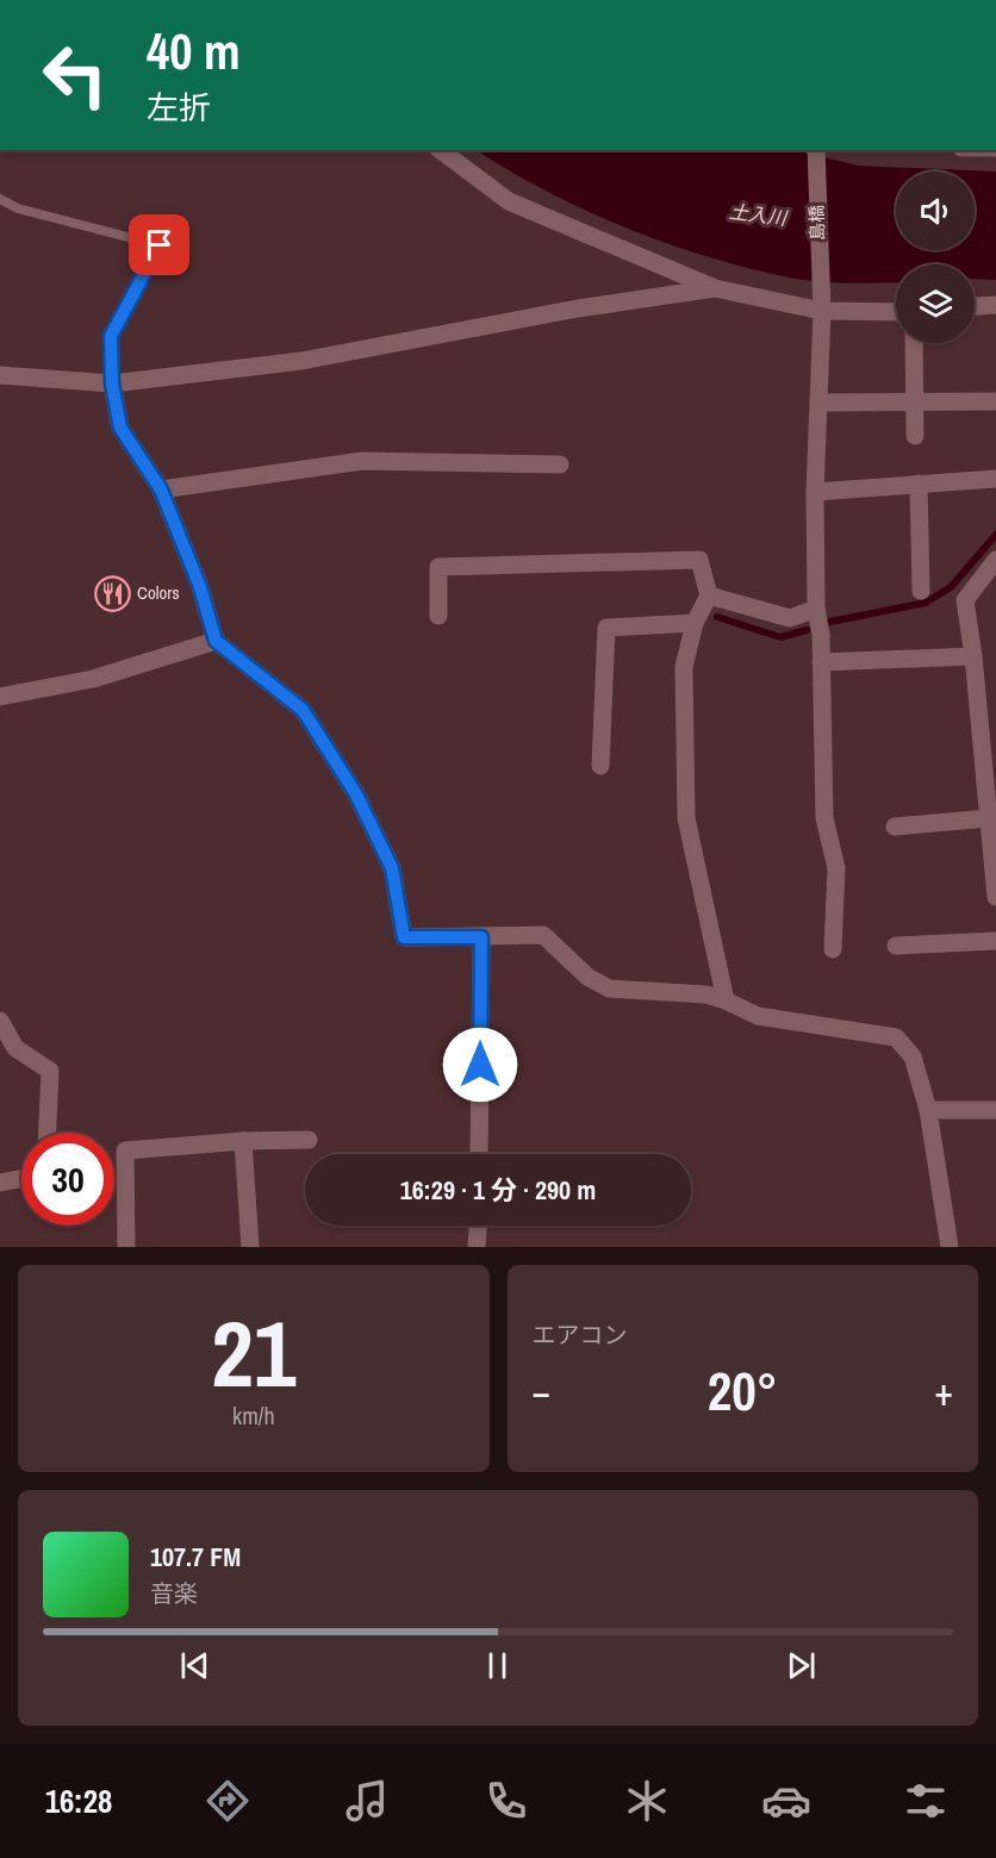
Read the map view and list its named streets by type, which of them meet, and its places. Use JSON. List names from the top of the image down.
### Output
{
  "streets": {
    "street": ["島橋"]
  },
  "water": ["土入川"],
  "places": {
    "restaurant": ["Colors"]
  },
  "page": {
    "turn": ["40 m", "左折"],
    "limit": "30",
    "trip": "16:29 · 1 分 · 290 m",
    "tile": [
      ["21", "km/h"],
      "エアコン"
    ],
    "heat": ["−", "20°", "+"],
    "song": ["107.7 FM", "音楽"],
    "tabs": "16:28"
  }
}
